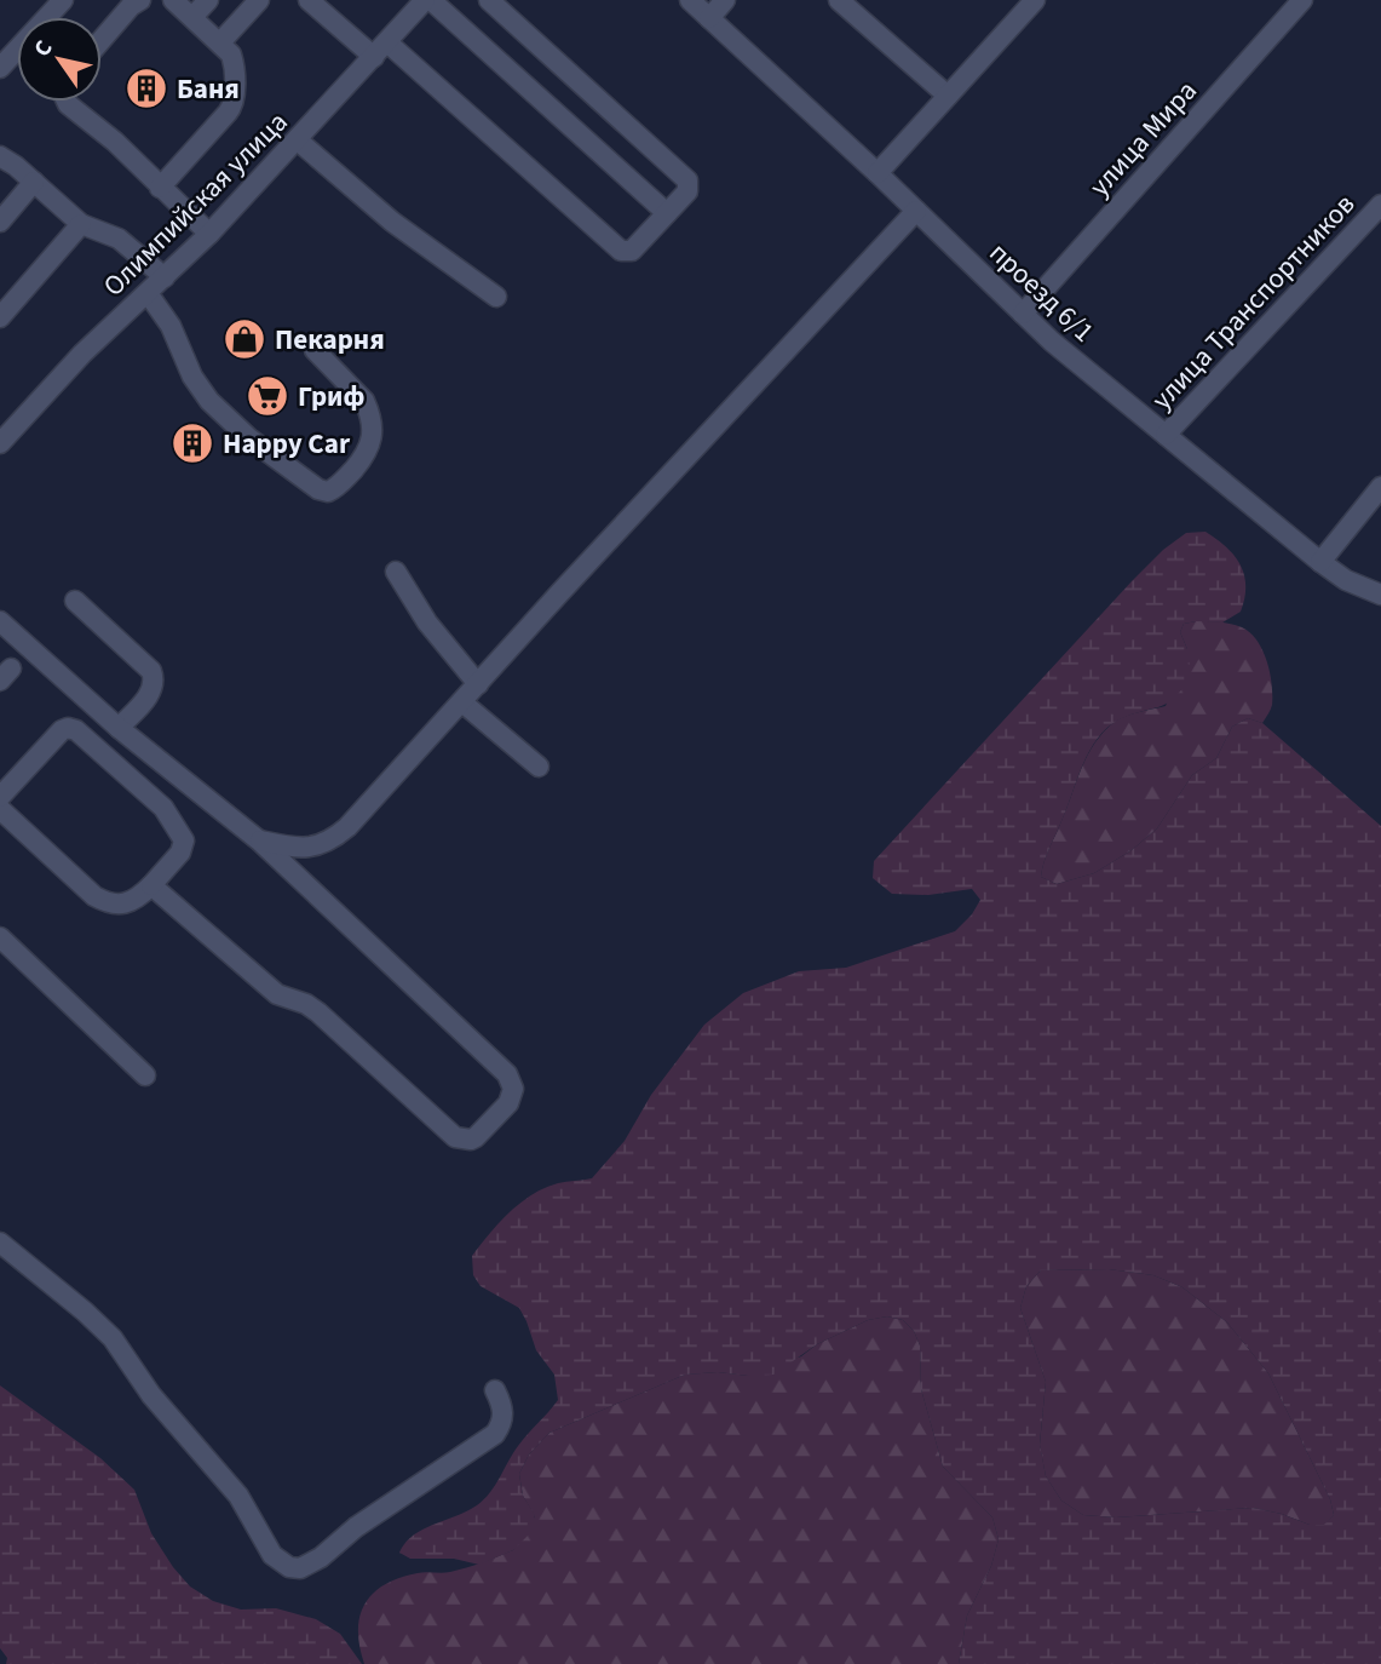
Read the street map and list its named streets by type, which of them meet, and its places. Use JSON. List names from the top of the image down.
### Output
{
  "streets": {
    "street": [
      "улица Мира",
      "Олимпийская улица",
      "проезд 6/1",
      "улица Транспортников"
    ]
  },
  "crossings": [
    ["улица Мира", "проезд 6/1"],
    ["проезд 6/1", "улица Транспортников"]
  ],
  "places": {
    "building": ["Баня", "Happy Car"],
    "shop": ["Пекарня"],
    "supermarket": ["Гриф"]
  },
  "north": "top left"
}
